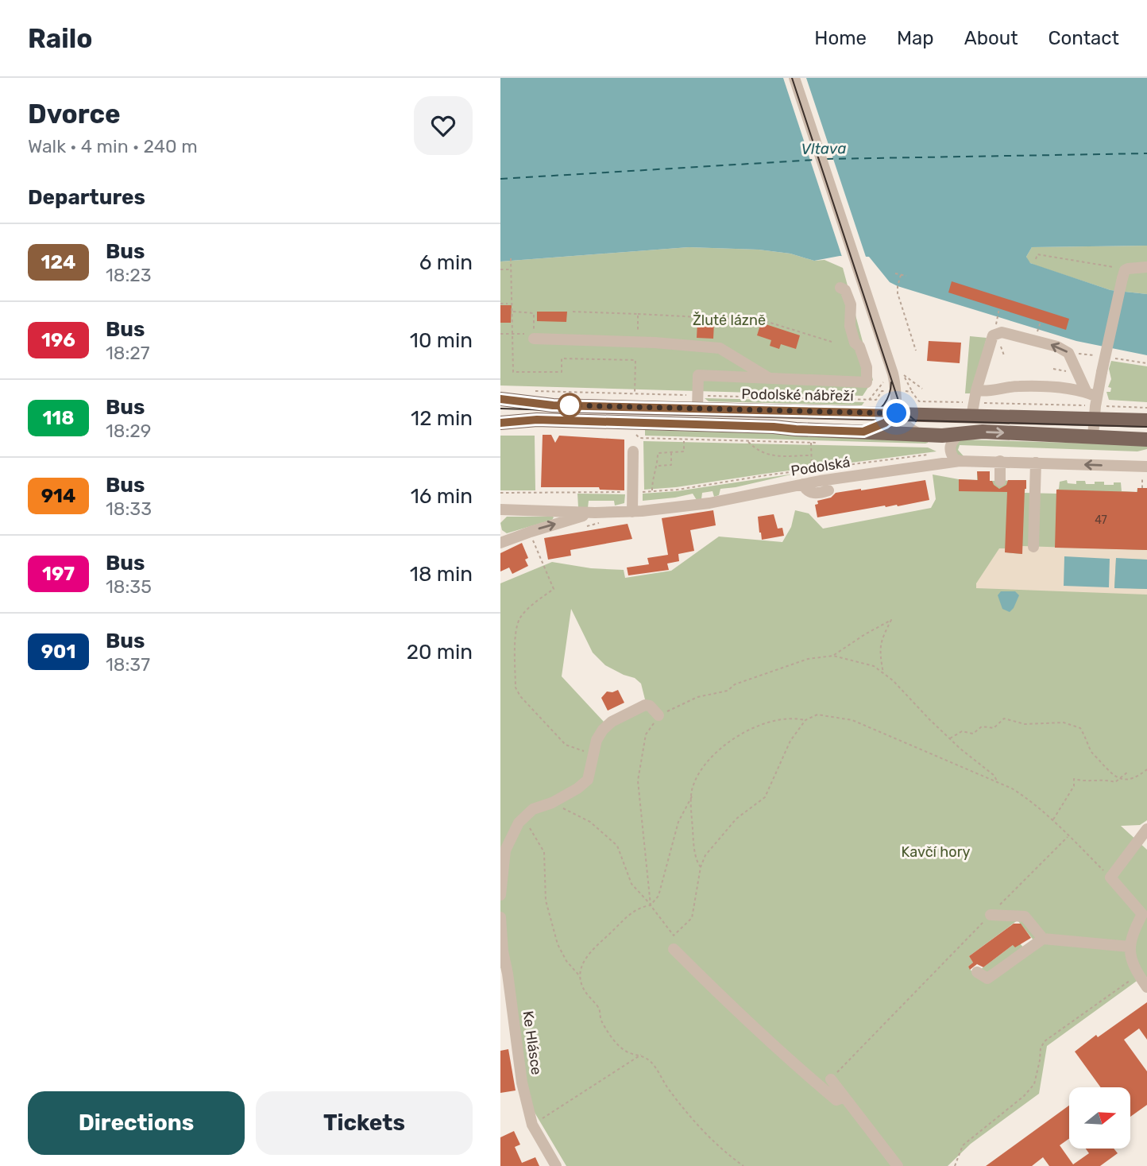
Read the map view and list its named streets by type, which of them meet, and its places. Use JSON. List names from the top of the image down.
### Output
{
  "streets": {
    "main road": ["Podolské nábřeží"],
    "street": ["Podolská", "Ke Hlásce"]
  },
  "water": ["Vltava"],
  "parks": ["Žluté lázně", "Kavčí hory"],
  "lines": ["bus line 124"],
  "house_numbers": ["47"],
  "north": "right",
  "page": {
    "header": "Railo",
    "nav": [
      "Home",
      "Map",
      "About",
      "Contact"
    ],
    "heading": [
      ["Dvorce", "Walk · 4 min · 240 m"],
      "Departures"
    ],
    "list": [
      {
        "mark": "124",
        "name": "Bus",
        "note": "18:23",
        "value": "6 min"
      },
      {
        "mark": "196",
        "name": "Bus",
        "note": "18:27",
        "value": "10 min"
      },
      {
        "mark": "118",
        "name": "Bus",
        "note": "18:29",
        "value": "12 min"
      },
      {
        "mark": "914",
        "name": "Bus",
        "note": "18:33",
        "value": "16 min"
      },
      {
        "mark": "197",
        "name": "Bus",
        "note": "18:35",
        "value": "18 min"
      },
      {
        "mark": "901",
        "name": "Bus",
        "note": "18:37",
        "value": "20 min"
      }
    ],
    "buttons": ["Directions", "Tickets"]
  }
}
